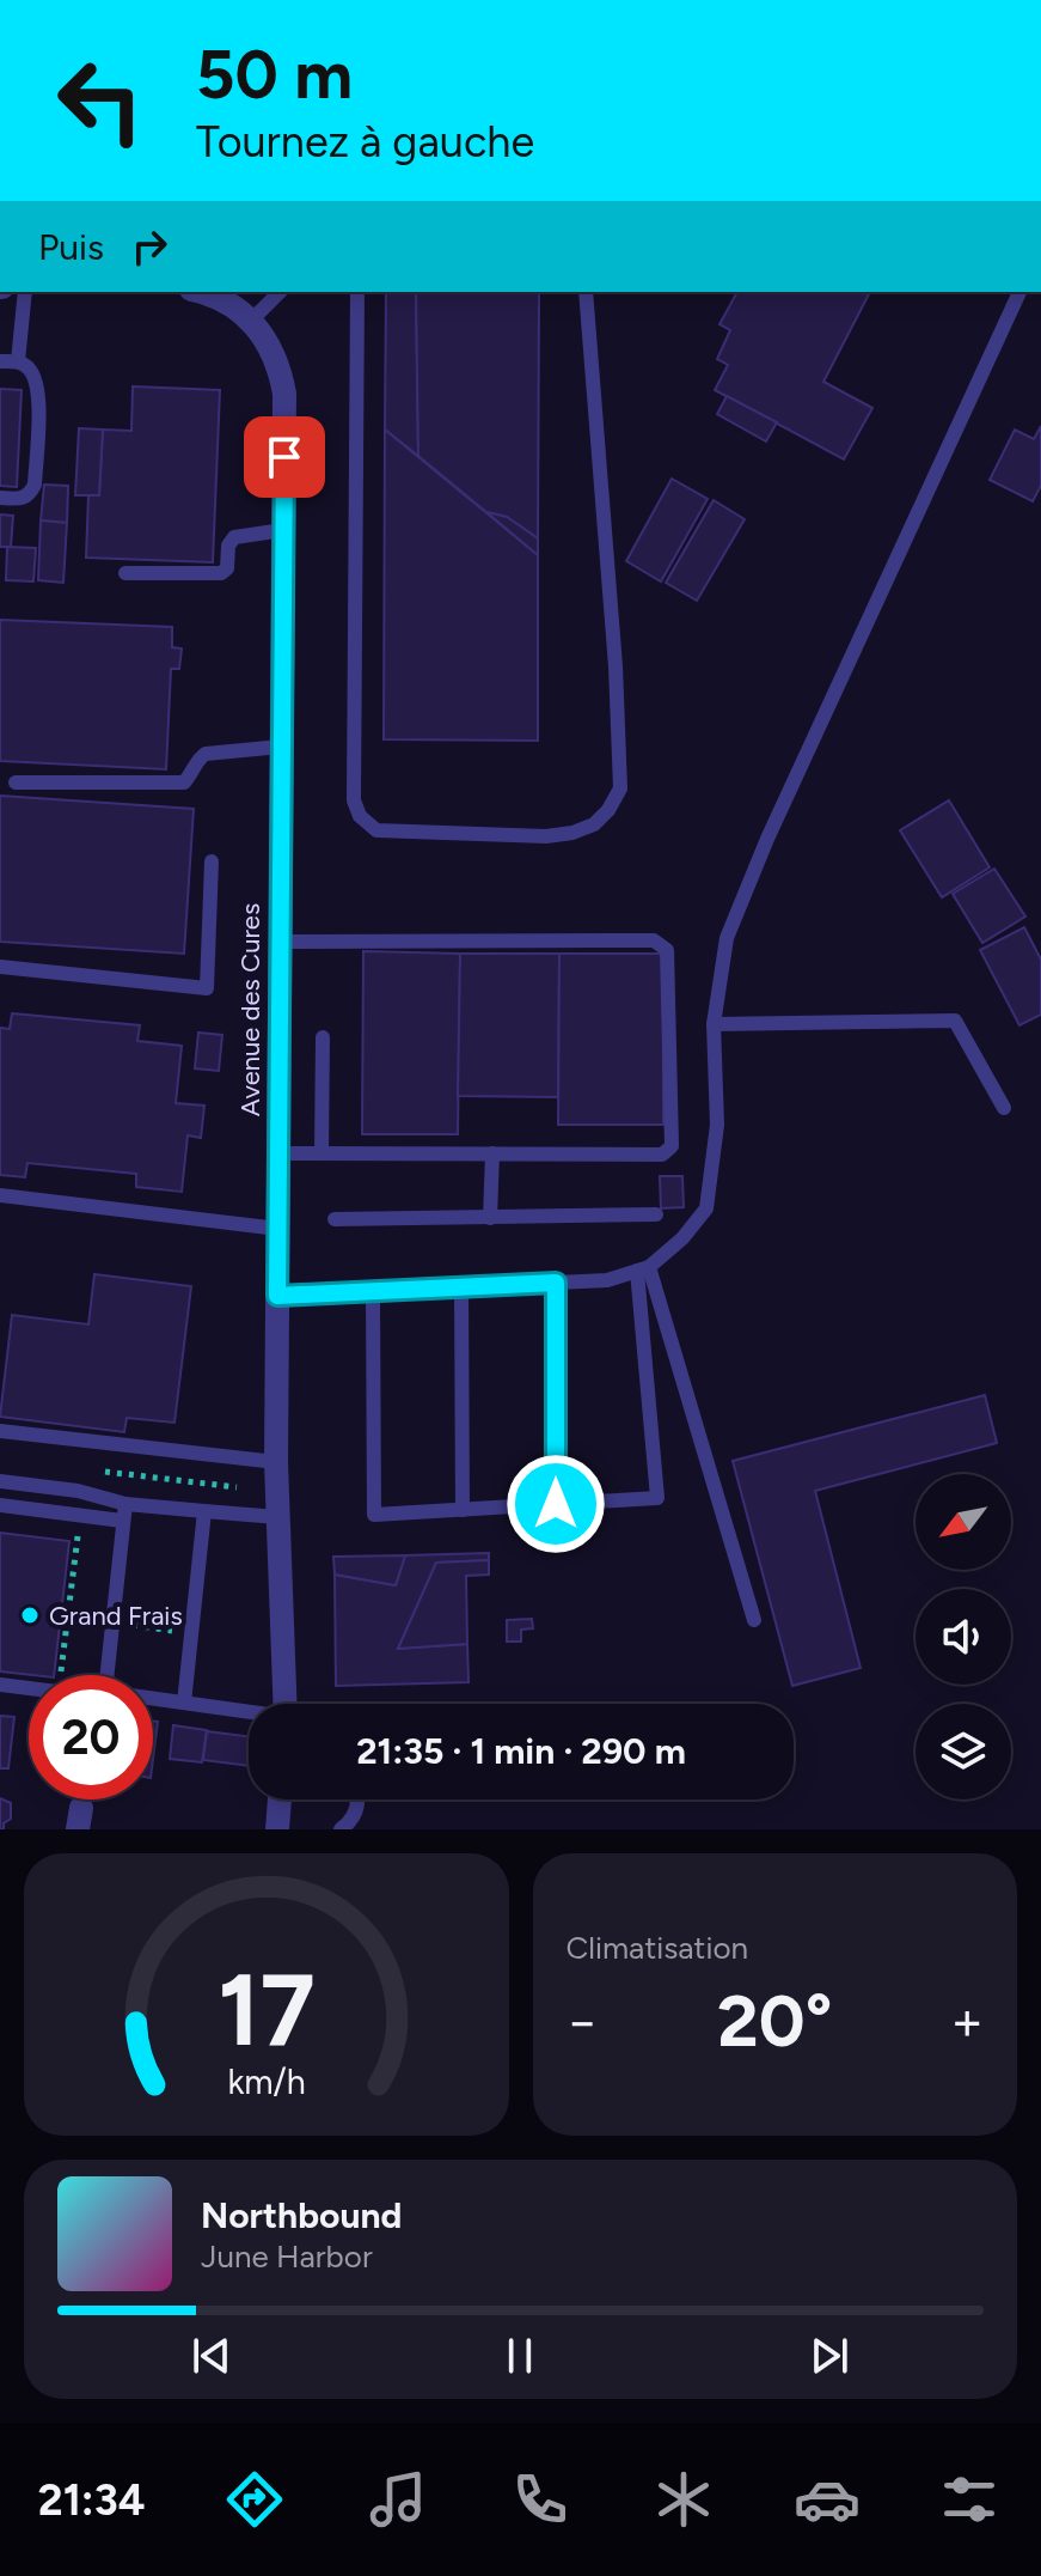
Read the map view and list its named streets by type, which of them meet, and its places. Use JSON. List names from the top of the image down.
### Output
{
  "streets": {
    "street": ["Avenue des Cures"]
  },
  "places": ["Grand Frais"],
  "north": "bottom left",
  "page": {
    "turn": ["50 m", "Tournez à gauche"],
    "then": "Puis",
    "limit": "20",
    "trip": "21:35 · 1 min · 290 m",
    "tile": "Climatisation",
    "heat": ["−", "20°", "+"],
    "song": ["Northbound", "June Harbor"],
    "tabs": "21:34",
    "gauge": ["17", "km/h"]
  }
}
